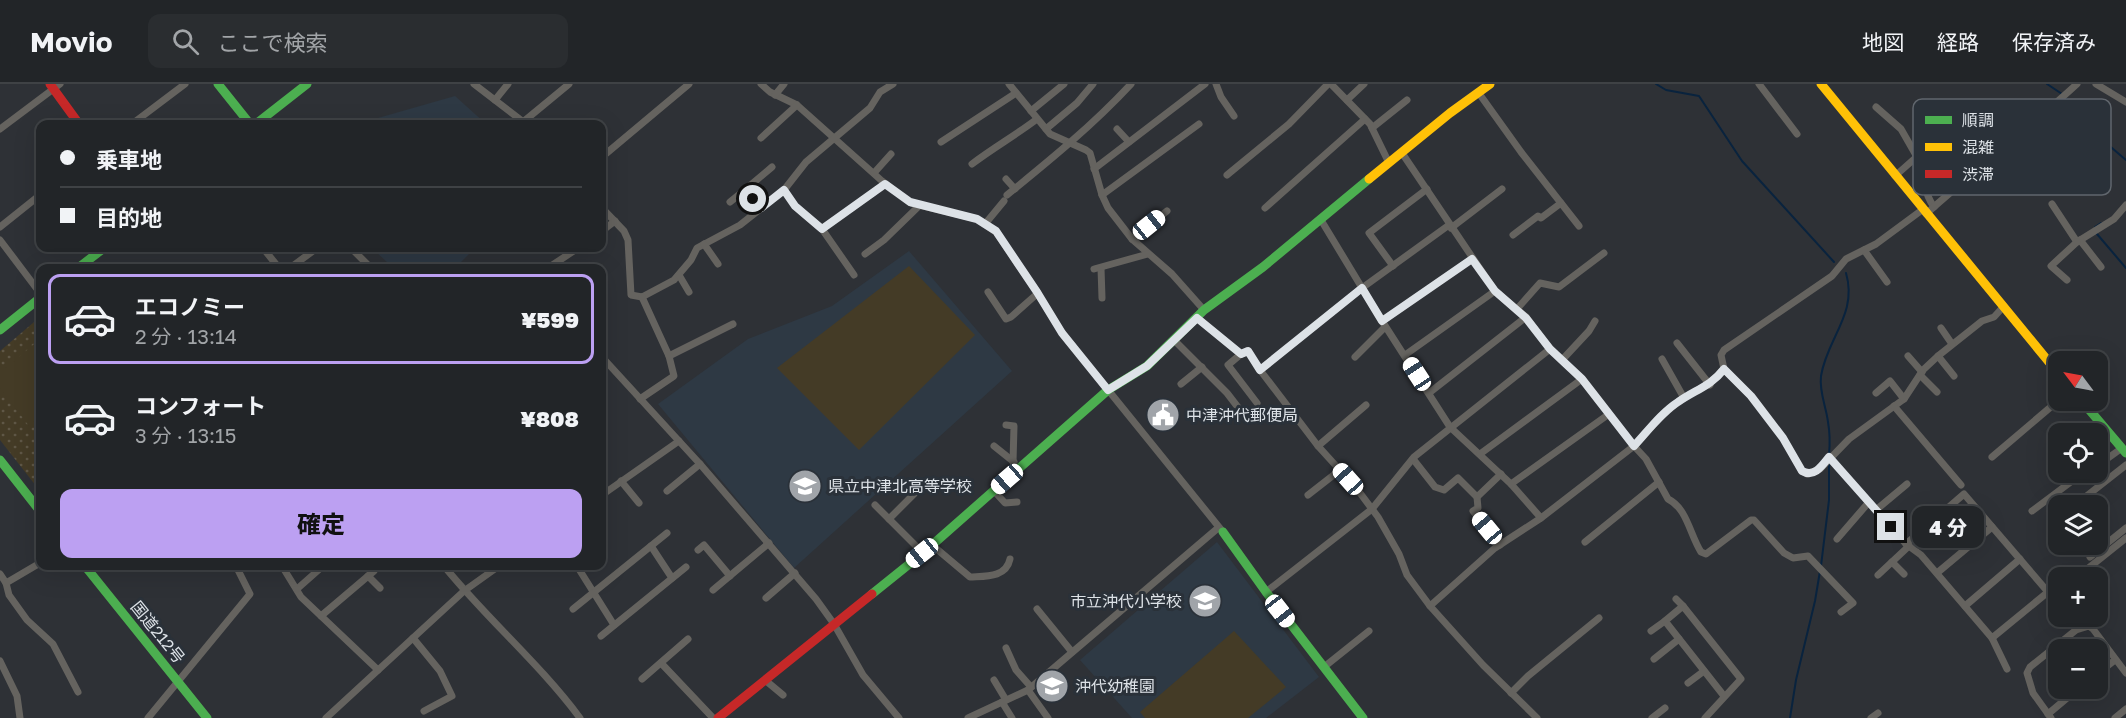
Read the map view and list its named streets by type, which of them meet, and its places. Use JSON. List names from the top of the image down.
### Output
{
  "streets": {
    "main road": ["国道212号"]
  },
  "places": {
    "public building": ["中津沖代郵便局"],
    "school or university": ["県立中津北高等学校", "市立沖代小学校", "沖代幼稚園"]
  },
  "legend": ["順調", "混雑", "渋滞"],
  "north": "top left",
  "page": {
    "header": "Movio",
    "search": "ここで検索",
    "nav": ["地図", "経路", "保存済み"],
    "banner": ["乗車地", "目的地"],
    "list": [
      {
        "name": "エコノミー",
        "note": "2 分 · 13:14",
        "value": "¥599"
      },
      {
        "name": "コンフォート",
        "note": "3 分 · 13:15",
        "value": "¥808"
      }
    ],
    "map_buttons": ["+", "−"],
    "buttons": "確定",
    "bubble": "4 分"
  }
}
